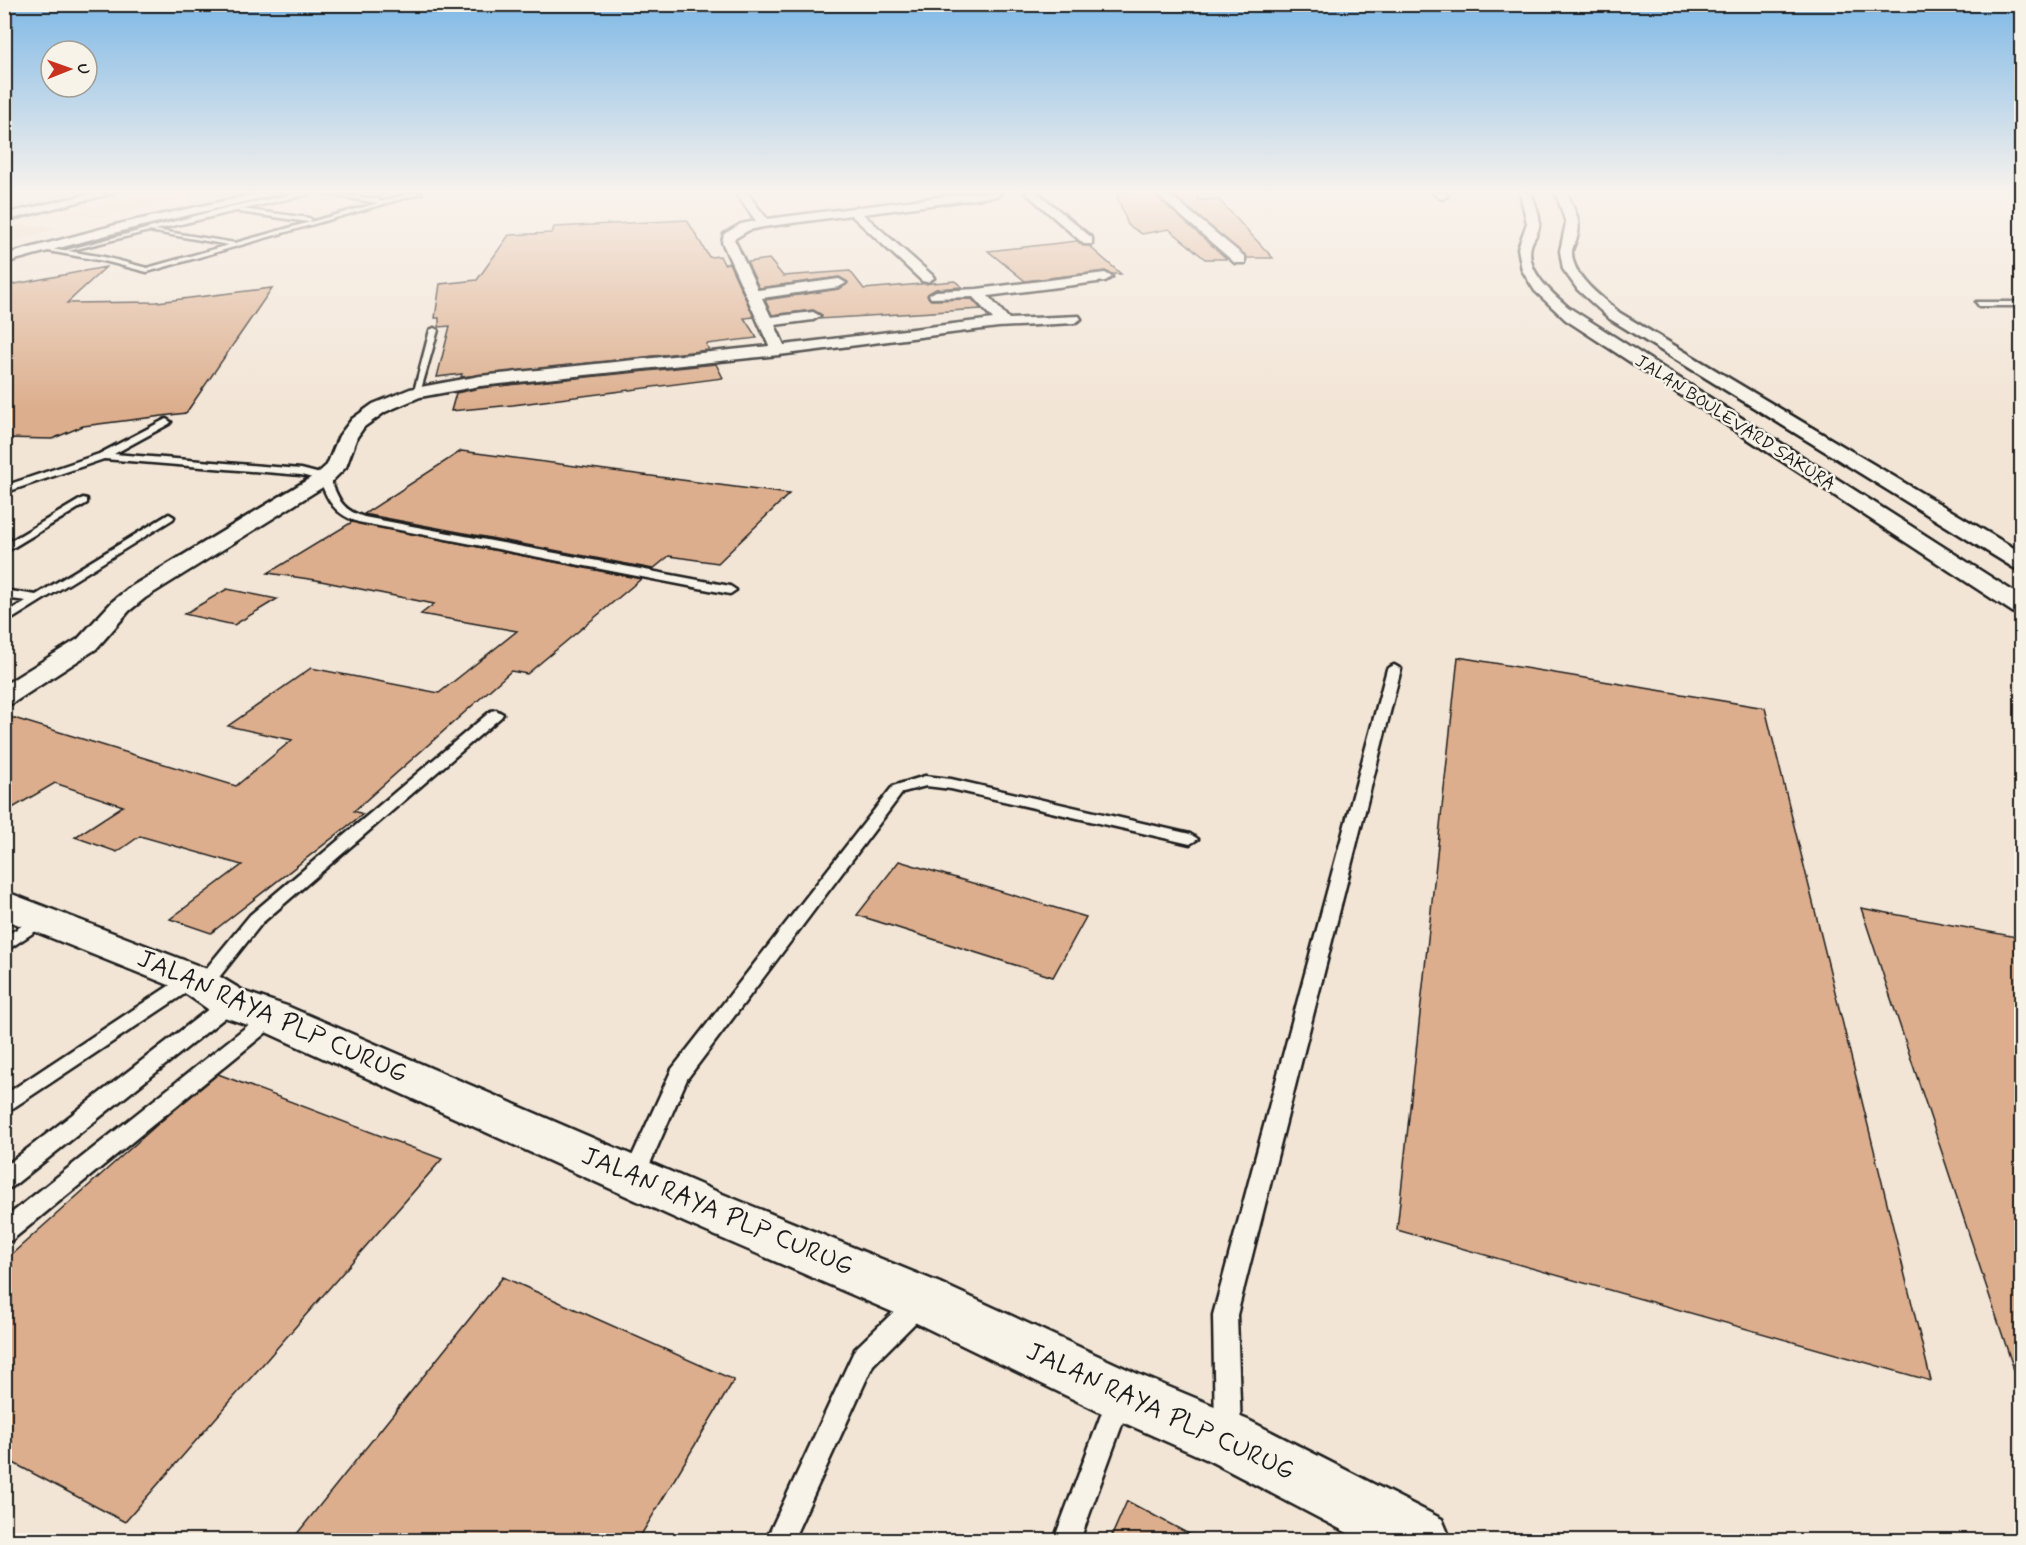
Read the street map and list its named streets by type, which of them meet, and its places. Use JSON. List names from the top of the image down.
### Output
{
  "streets": {
    "main road": ["JALAN RAYA PLP CURUG"],
    "street": ["JALAN BOULEVARD SAKURA"]
  },
  "north": "right"
}
